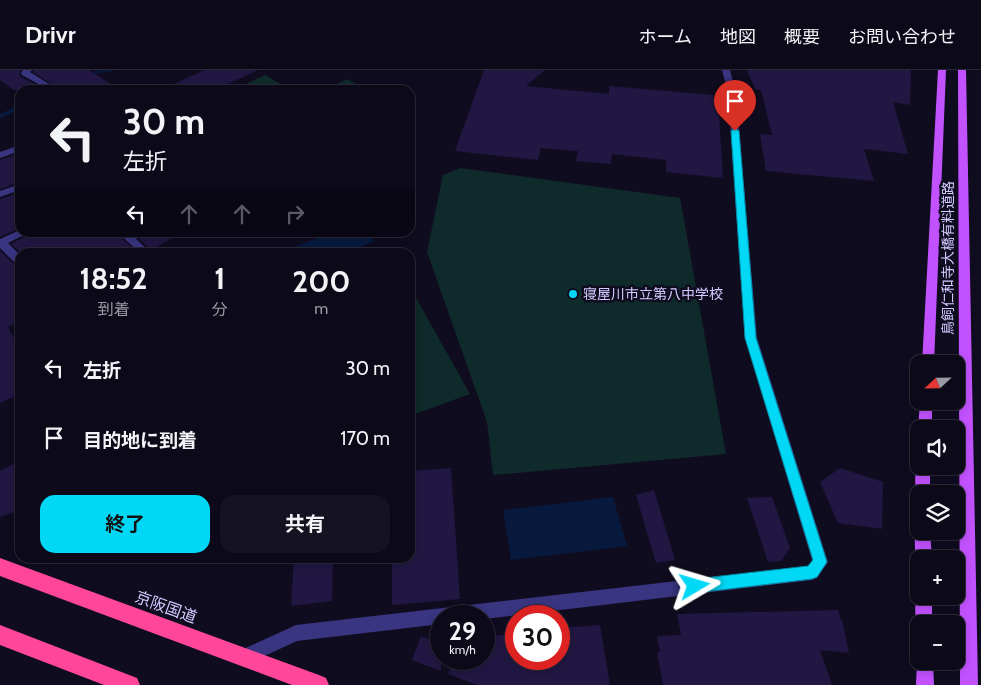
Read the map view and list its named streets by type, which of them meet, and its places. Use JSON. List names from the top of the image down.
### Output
{
  "streets": {
    "highway": ["京阪国道"],
    "main road": ["鳥飼仁和寺大橋有料道路"]
  },
  "places": ["寝屋川市立第八中学校"],
  "north": "left",
  "page": {
    "header": "Drivr",
    "nav": [
      "ホーム",
      "地図",
      "概要",
      "お問い合わせ"
    ],
    "turn": ["30 m", "左折"],
    "eta": [
      "18:52",
      "到着",
      "1",
      "分",
      "200",
      "m"
    ],
    "list": [
      {
        "name": "左折",
        "value": "30 m"
      },
      {
        "name": "目的地に到着",
        "value": "170 m"
      }
    ],
    "map_buttons": ["+", "−"],
    "buttons": ["終了", "共有"],
    "speed": "29 km/h",
    "limit": "30"
  }
}
